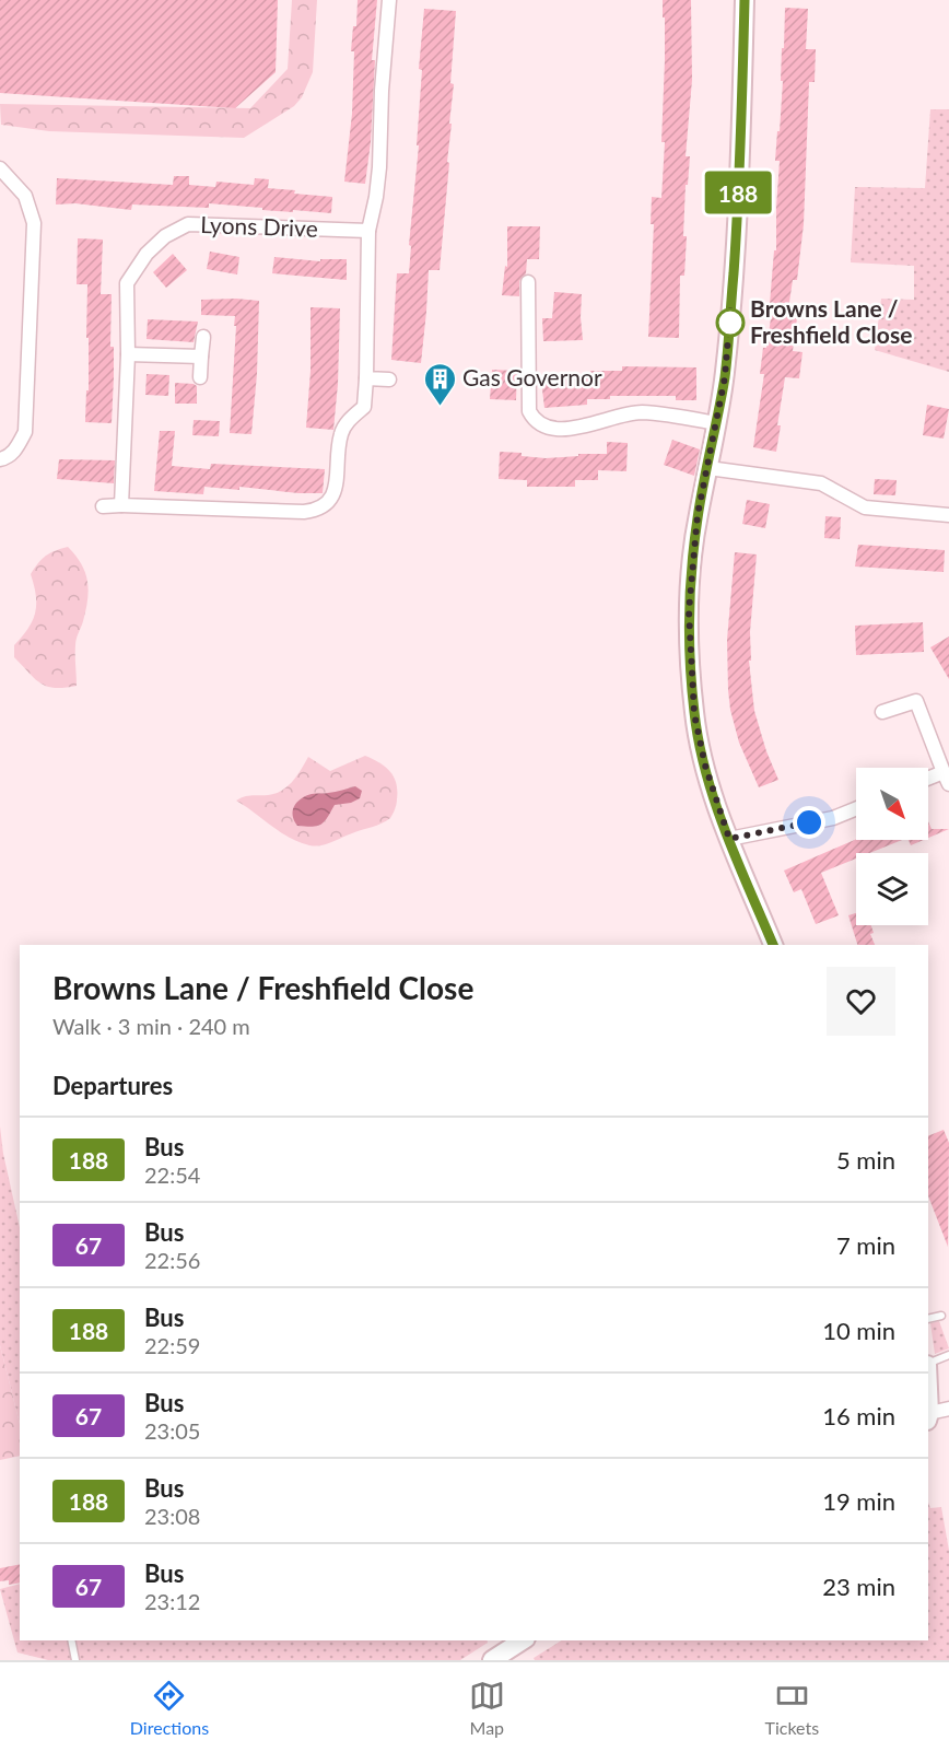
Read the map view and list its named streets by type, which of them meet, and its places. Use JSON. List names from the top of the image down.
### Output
{
  "streets": {
    "street": ["Lyons Drive"]
  },
  "places": {
    "other": ["Browns Lane / Freshfield Close"],
    "building": ["Gas Governor"]
  },
  "lines": ["bus line 188"],
  "north": "bottom right",
  "page": {
    "on_map": "188",
    "heading": [
      ["Browns Lane / Freshfield Close", "Walk · 3 min · 240 m"],
      "Departures"
    ],
    "list": [
      {
        "mark": "188",
        "name": "Bus",
        "note": "22:54",
        "value": "5 min"
      },
      {
        "mark": "67",
        "name": "Bus",
        "note": "22:56",
        "value": "7 min"
      },
      {
        "mark": "188",
        "name": "Bus",
        "note": "22:59",
        "value": "10 min"
      },
      {
        "mark": "67",
        "name": "Bus",
        "note": "23:05",
        "value": "16 min"
      },
      {
        "mark": "188",
        "name": "Bus",
        "note": "23:08",
        "value": "19 min"
      },
      {
        "mark": "67",
        "name": "Bus",
        "note": "23:12",
        "value": "23 min"
      }
    ],
    "tabs": ["Directions", "Map", "Tickets"]
  }
}
